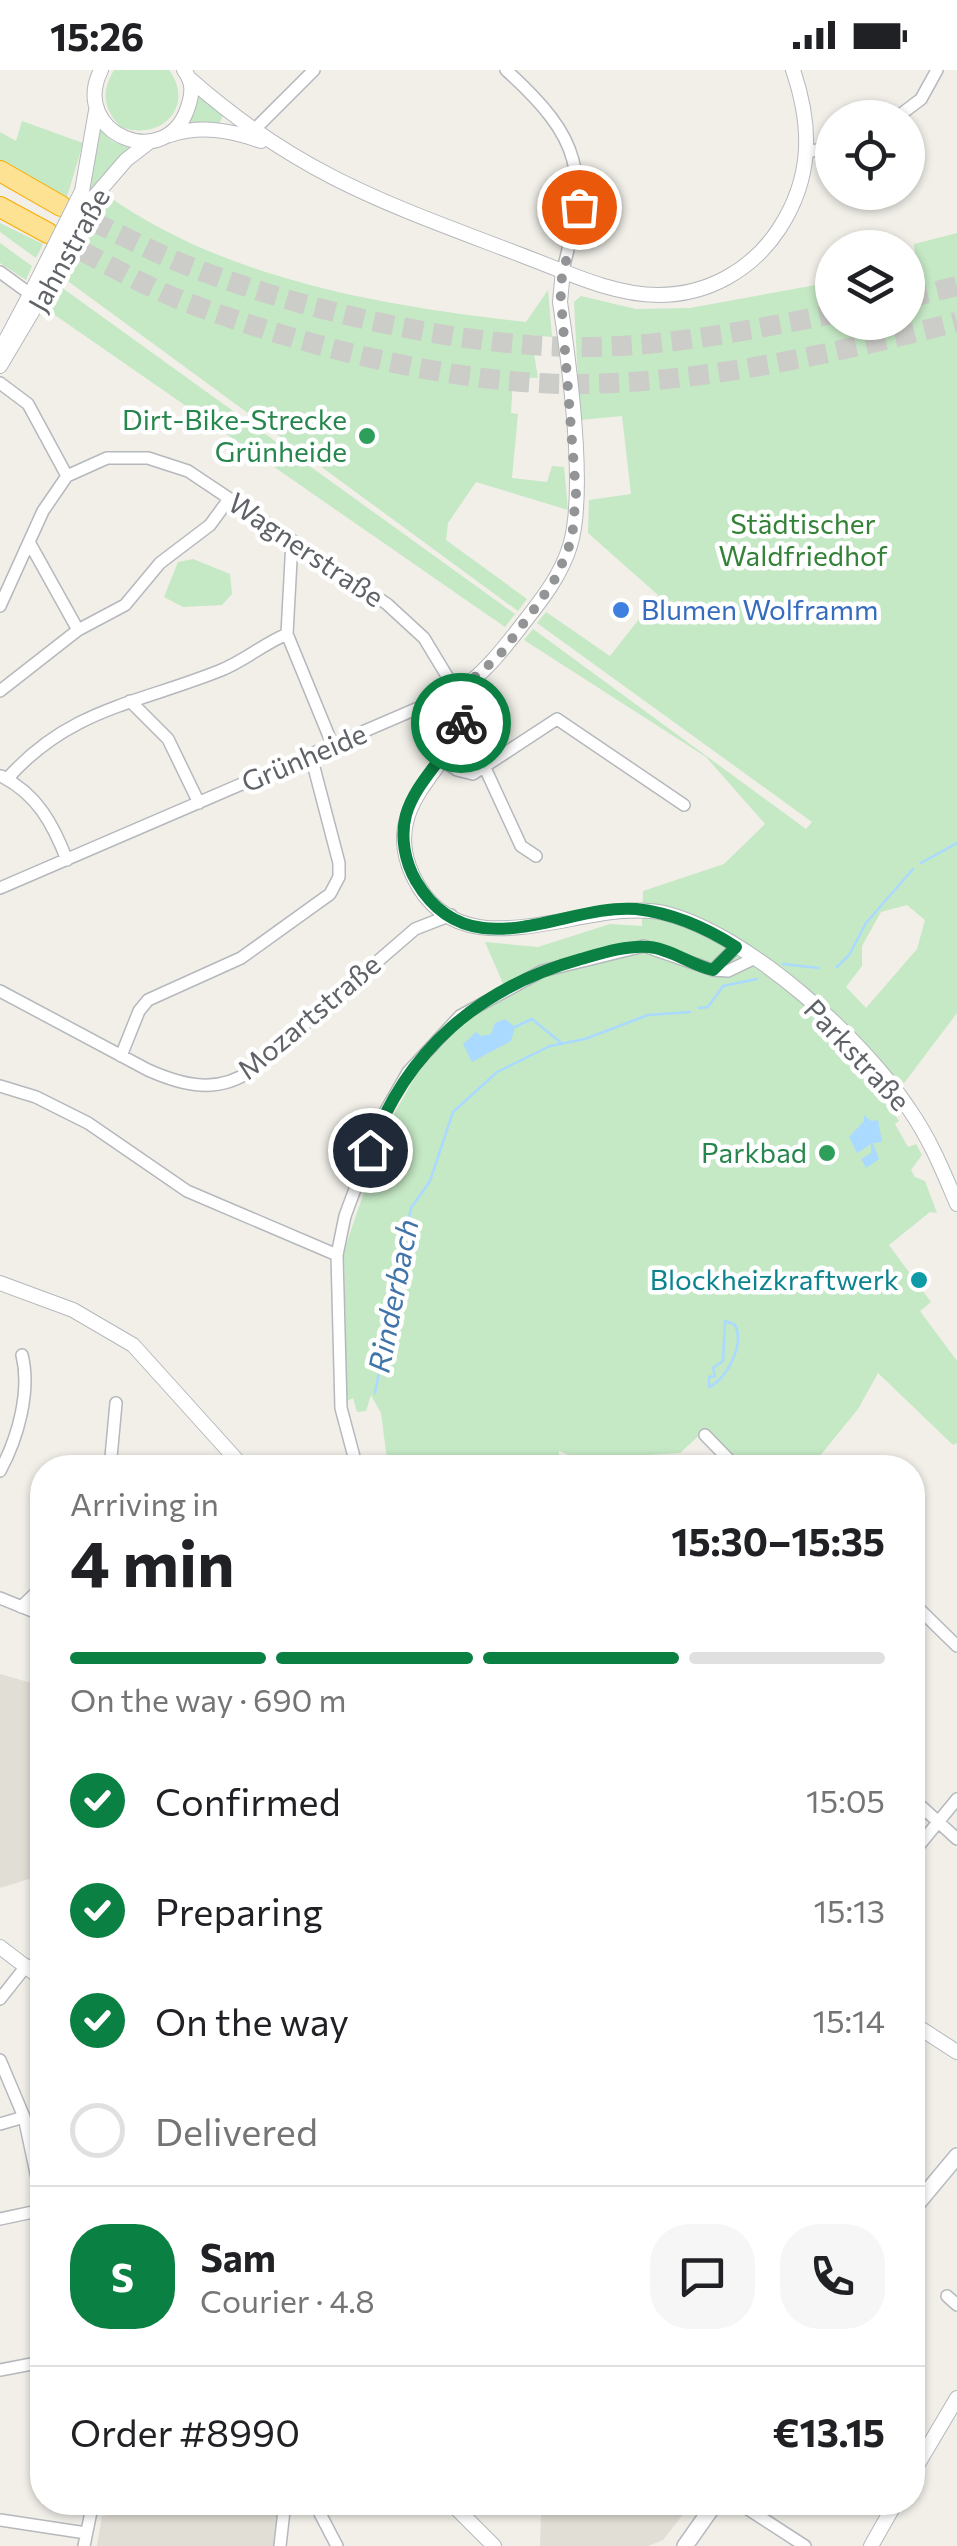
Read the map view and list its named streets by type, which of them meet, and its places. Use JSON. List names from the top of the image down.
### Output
{
  "streets": {
    "street": [
      "Jahnstraße",
      "Wagnerstraße",
      "Grünheide",
      "Mozartstraße",
      "Parkstraße"
    ]
  },
  "crossings": [
    ["Wagnerstraße", "Grünheide"],
    ["Wagnerstraße", "Parkstraße"],
    ["Grünheide", "Parkstraße"],
    ["Mozartstraße", "Parkstraße"]
  ],
  "water": ["Rinderbach"],
  "parks": ["Städtischer Waldfriedhof"],
  "places": [
    "Dirt-Bike-Strecke Grünheide",
    "Blumen Wolframm",
    "Parkbad",
    "Blockheizkraftwerk"
  ],
  "page": {
    "status": "15:26",
    "heading": ["4 min", "Arriving in", "15:30–15:35"],
    "panel": [
      "Sam",
      "Courier · 4.8",
      "Order #8990",
      "€13.15"
    ],
    "bar": "On the way · 690 m",
    "list": [
      ["Confirmed", "15:05"],
      ["Preparing", "15:13"],
      ["On the way", "15:14"],
      "Delivered"
    ],
    "round": "S"
  }
}
